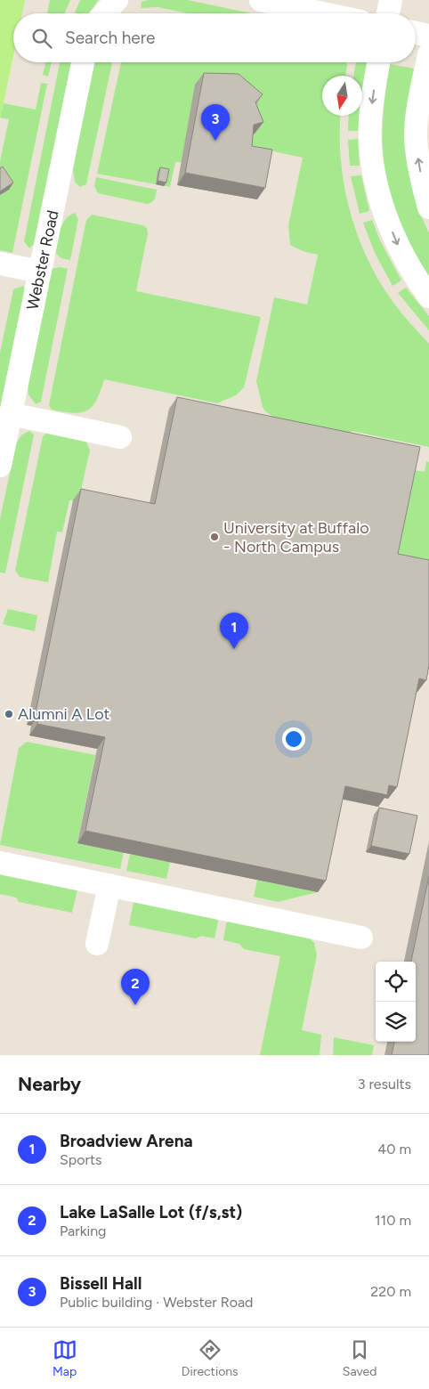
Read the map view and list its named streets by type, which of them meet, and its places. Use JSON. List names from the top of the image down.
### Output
{
  "streets": {
    "street": ["Webster Road"]
  },
  "places": ["University at Buffalo - North Campus", "Alumni A Lot"],
  "north": "bottom",
  "page": {
    "search": "Search here",
    "pins": ["3", "1", "2"],
    "heading": ["Nearby", "3 results"],
    "list": [
      {
        "mark": "1",
        "name": "Broadview Arena",
        "note": "Sports",
        "value": "40 m"
      },
      {
        "mark": "2",
        "name": "Lake LaSalle Lot (f/s,st)",
        "note": "Parking",
        "value": "110 m"
      },
      {
        "mark": "3",
        "name": "Bissell Hall",
        "note": "Public building · Webster Road",
        "value": "220 m"
      }
    ],
    "nav": ["Map", "Directions", "Saved"]
  }
}
